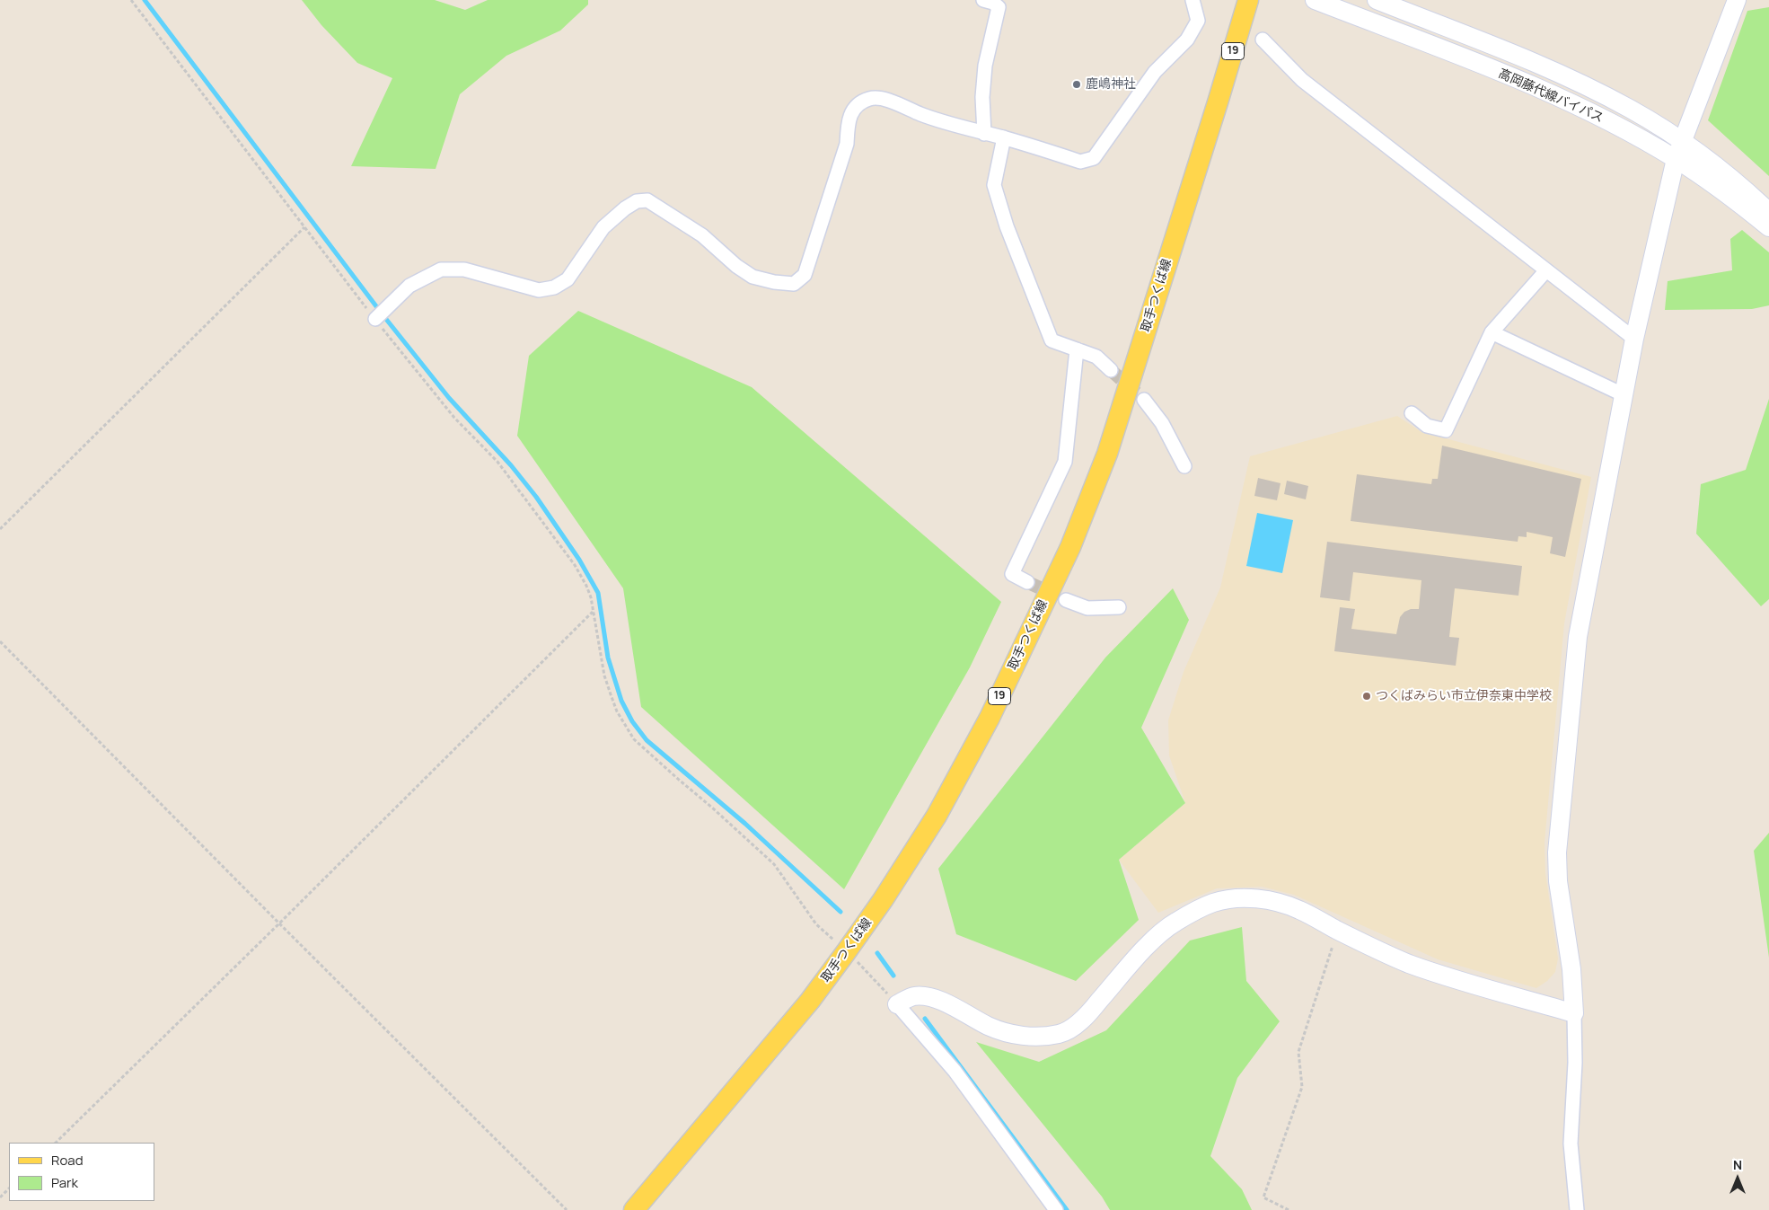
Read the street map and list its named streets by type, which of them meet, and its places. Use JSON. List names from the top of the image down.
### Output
{
  "streets": {
    "main road": ["19", "取手つくば線"],
    "street": ["高岡藤代線バイパス"]
  },
  "places": ["鹿嶋神社", "つくばみらい市立伊奈東中学校"],
  "legend": ["Road", "Park"],
  "north": "top"
}
